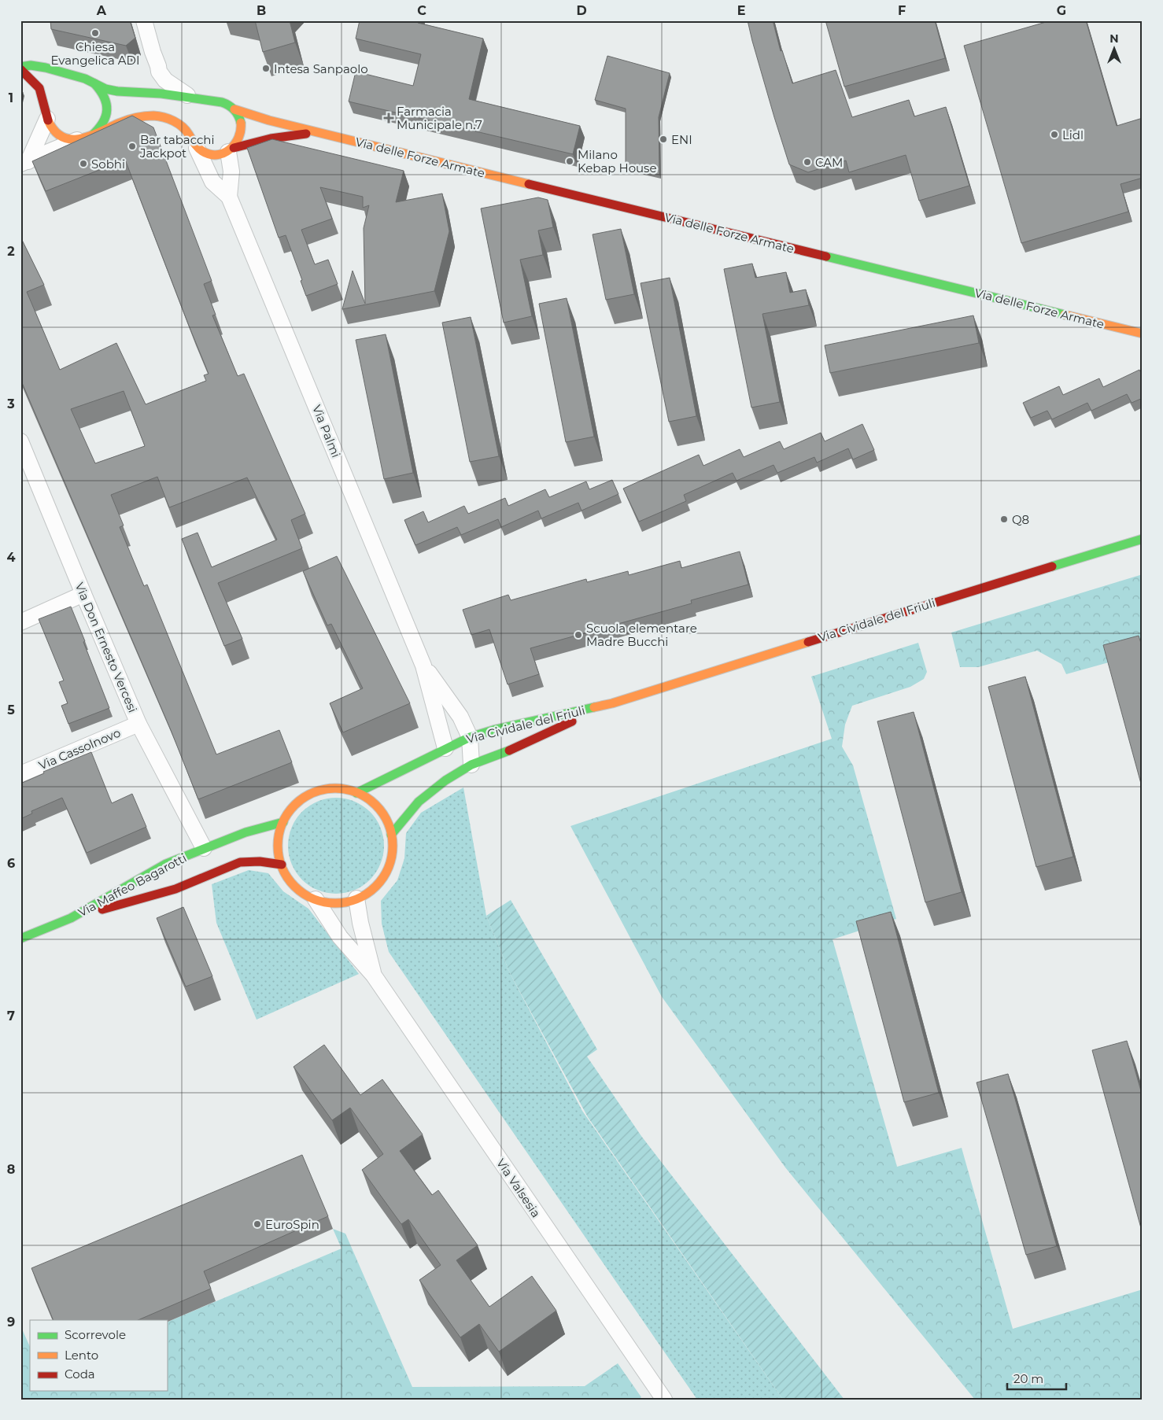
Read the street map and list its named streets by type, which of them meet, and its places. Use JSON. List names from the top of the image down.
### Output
{
  "streets": {
    "street": [
      "Via delle Forze Armate",
      "Via Palmi",
      "Via Cividale del Friuli",
      "Via Don Ernesto Vercesi",
      "Via Cassolnovo",
      "Via Maffeo Bagarotti",
      "Via Valsesia"
    ]
  },
  "crossings": [
    ["Via delle Forze Armate", "Via Palmi"],
    ["Via Palmi", "Via Cividale del Friuli"],
    ["Via Cividale del Friuli", "Via Maffeo Bagarotti"],
    ["Via Cividale del Friuli", "Via Valsesia"],
    ["Via Don Ernesto Vercesi", "Via Cassolnovo"],
    ["Via Don Ernesto Vercesi", "Via Maffeo Bagarotti"],
    ["Via Maffeo Bagarotti", "Via Valsesia"]
  ],
  "places": {
    "other": [
      "Chiesa Evangelica ADI",
      "Intesa Sanpaolo",
      "Lidl",
      "ENI",
      "Bar tabacchi Jackpot",
      "Milano Kebap House",
      "CAM",
      "Sobhi",
      "Q8",
      "Scuola elementare Madre Bucchi",
      "EuroSpin"
    ],
    "health": ["Farmacia Municipale n.7"]
  },
  "legend": ["Scorrevole", "Lento", "Coda"],
  "scale_bar": "20 m",
  "north": "top",
  "grid": {
    "columns": [
      "A",
      "B",
      "C",
      "D",
      "E",
      "F",
      "G"
    ],
    "rows": [
      "1",
      "2",
      "3",
      "4",
      "5",
      "6",
      "7",
      "8",
      "9"
    ]
  }
}
